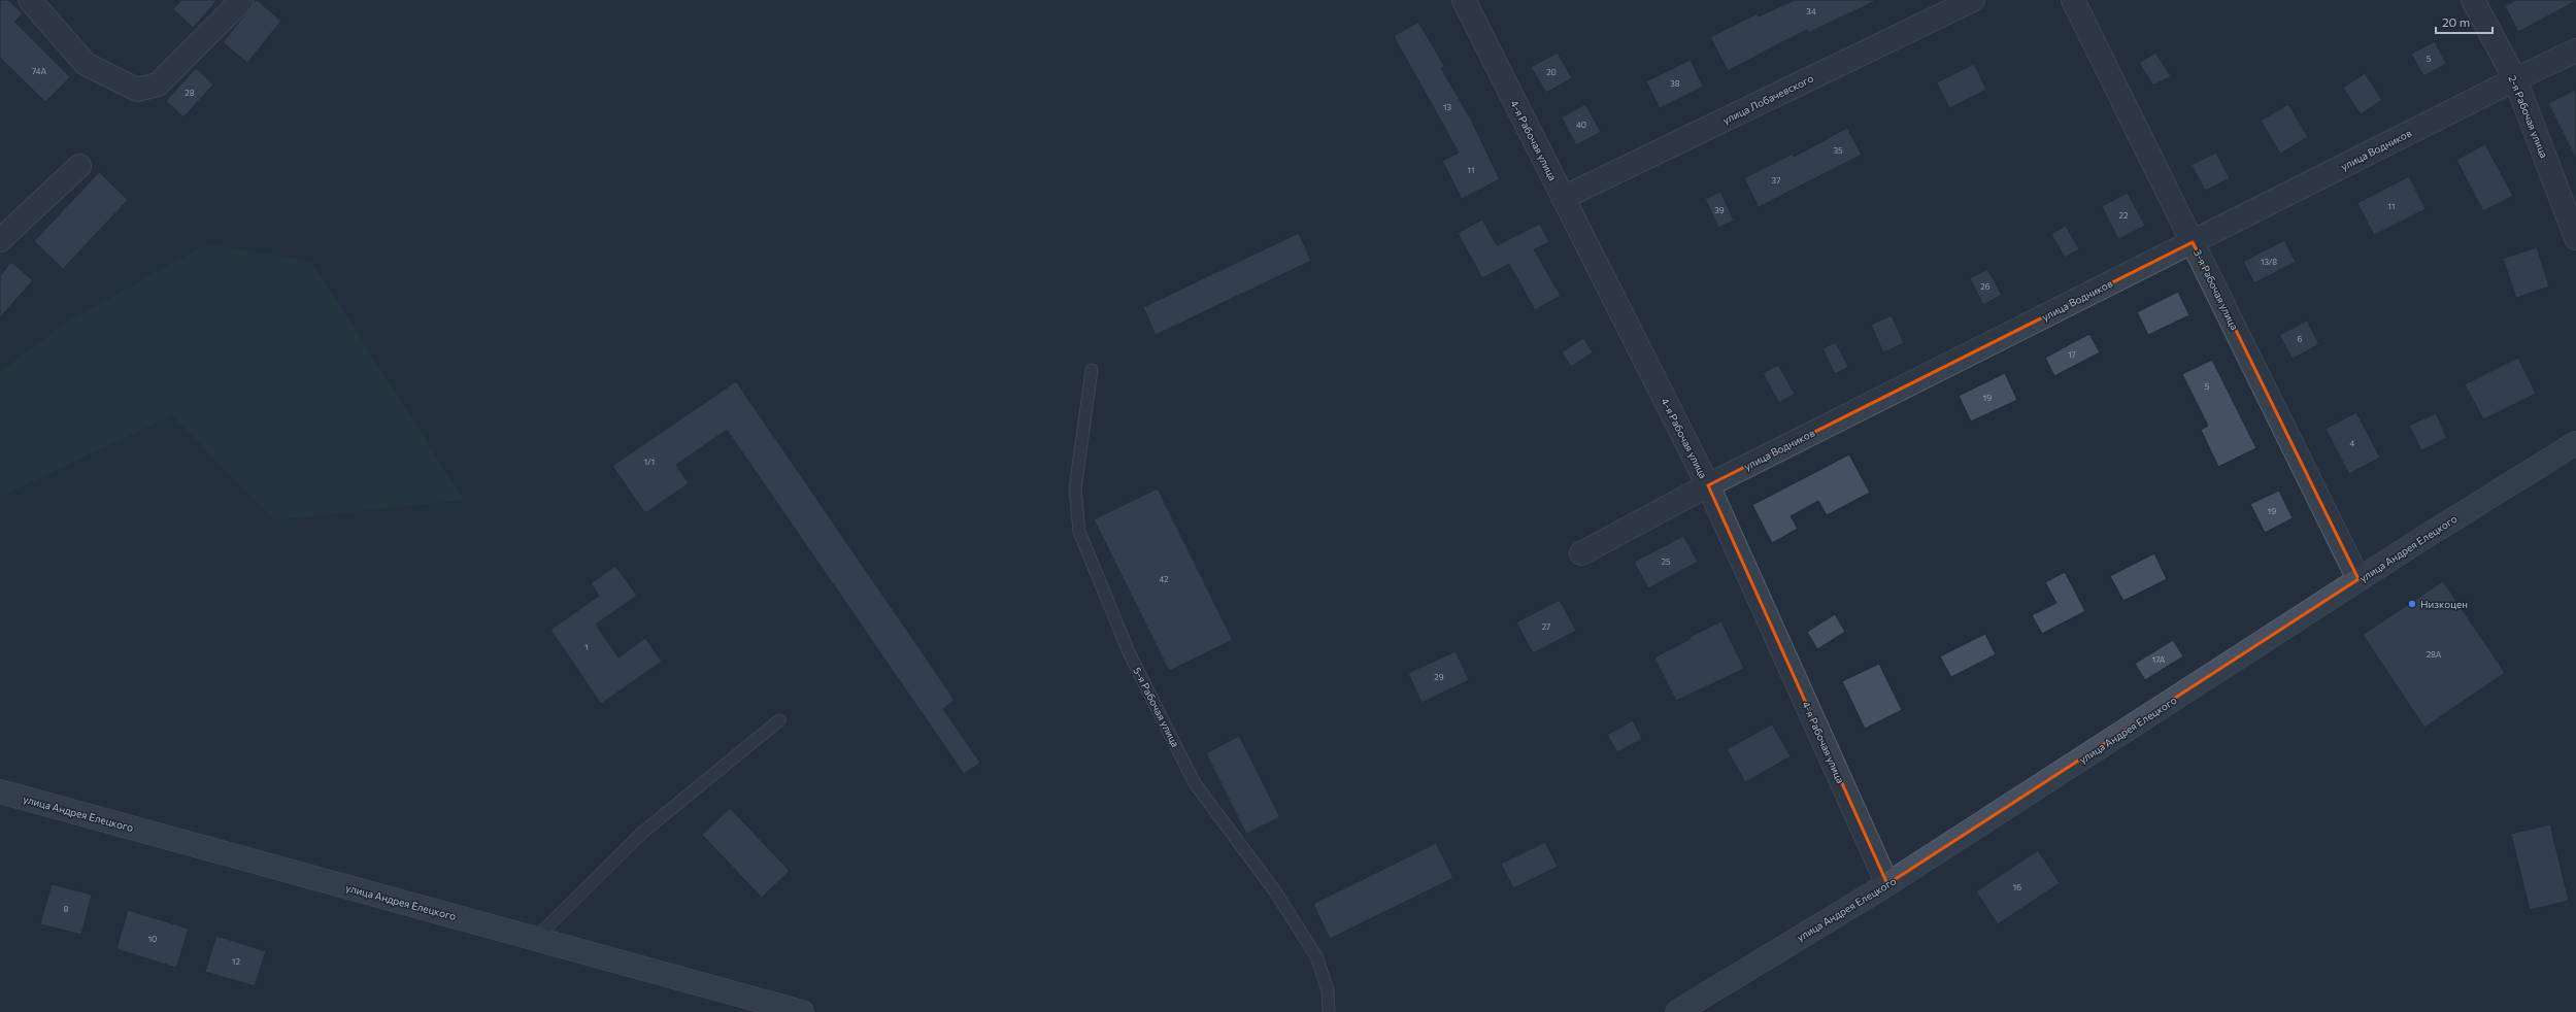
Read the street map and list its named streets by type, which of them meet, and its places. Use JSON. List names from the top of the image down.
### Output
{
  "streets": {
    "main road": ["улица Андрея Елецкого"],
    "street": [
      "улица Лобачевского",
      "2-я Рабочая улица",
      "4-я Рабочая улица",
      "улица Водников",
      "3-я Рабочая улица"
    ],
    "lane": ["5-я Рабочая улица"]
  },
  "crossings": [
    ["улица Лобачевского", "4-я Рабочая улица"],
    ["2-я Рабочая улица", "улица Водников"],
    ["4-я Рабочая улица", "улица Водников"],
    ["4-я Рабочая улица", "улица Андрея Елецкого"],
    ["улица Водников", "3-я Рабочая улица"],
    ["3-я Рабочая улица", "улица Андрея Елецкого"]
  ],
  "places": ["Низкоцен"],
  "house_numbers": [
    "34",
    "5",
    "74А",
    "20",
    "38",
    "28",
    "13",
    "40",
    "35",
    "11",
    "37",
    "11",
    "39",
    "22",
    "13/8",
    "26",
    "6",
    "17",
    "5",
    "19",
    "4",
    "1/1",
    "19",
    "25",
    "42",
    "27",
    "1",
    "28А",
    "17А",
    "29",
    "16",
    "8",
    "10",
    "12"
  ],
  "scale_bar": "20 m"
}
